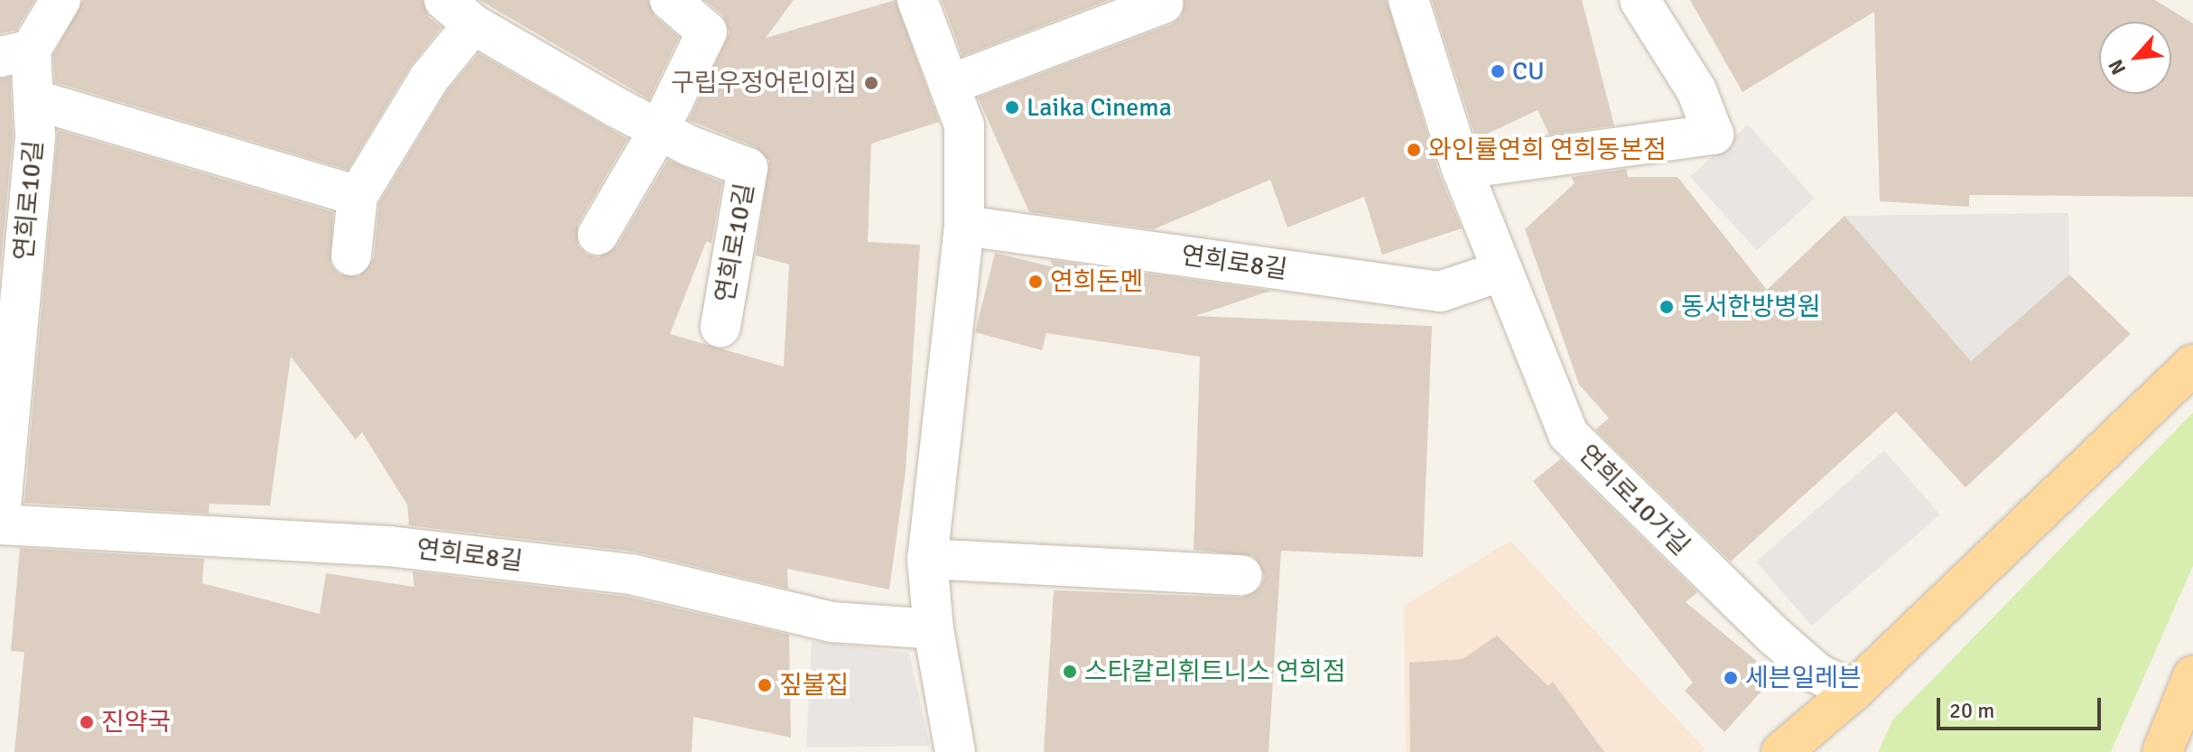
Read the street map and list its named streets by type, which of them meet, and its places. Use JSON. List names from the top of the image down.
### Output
{
  "streets": {
    "street": ["연희로10길", "연희로8길", "연희로10가길"]
  },
  "crossings": [
    ["연희로8길", "연희로10가길"]
  ],
  "places": [
    "CU",
    "구립우정어린이집",
    "Laika Cinema",
    "와인률연희 연희동본점",
    "연희돈멘",
    "동서한방병원",
    "스타칼리휘트니스 연희점",
    "세븐일레븐",
    "짚불집",
    "진약국"
  ],
  "scale_bar": "20 m",
  "north": "bottom left"
}
